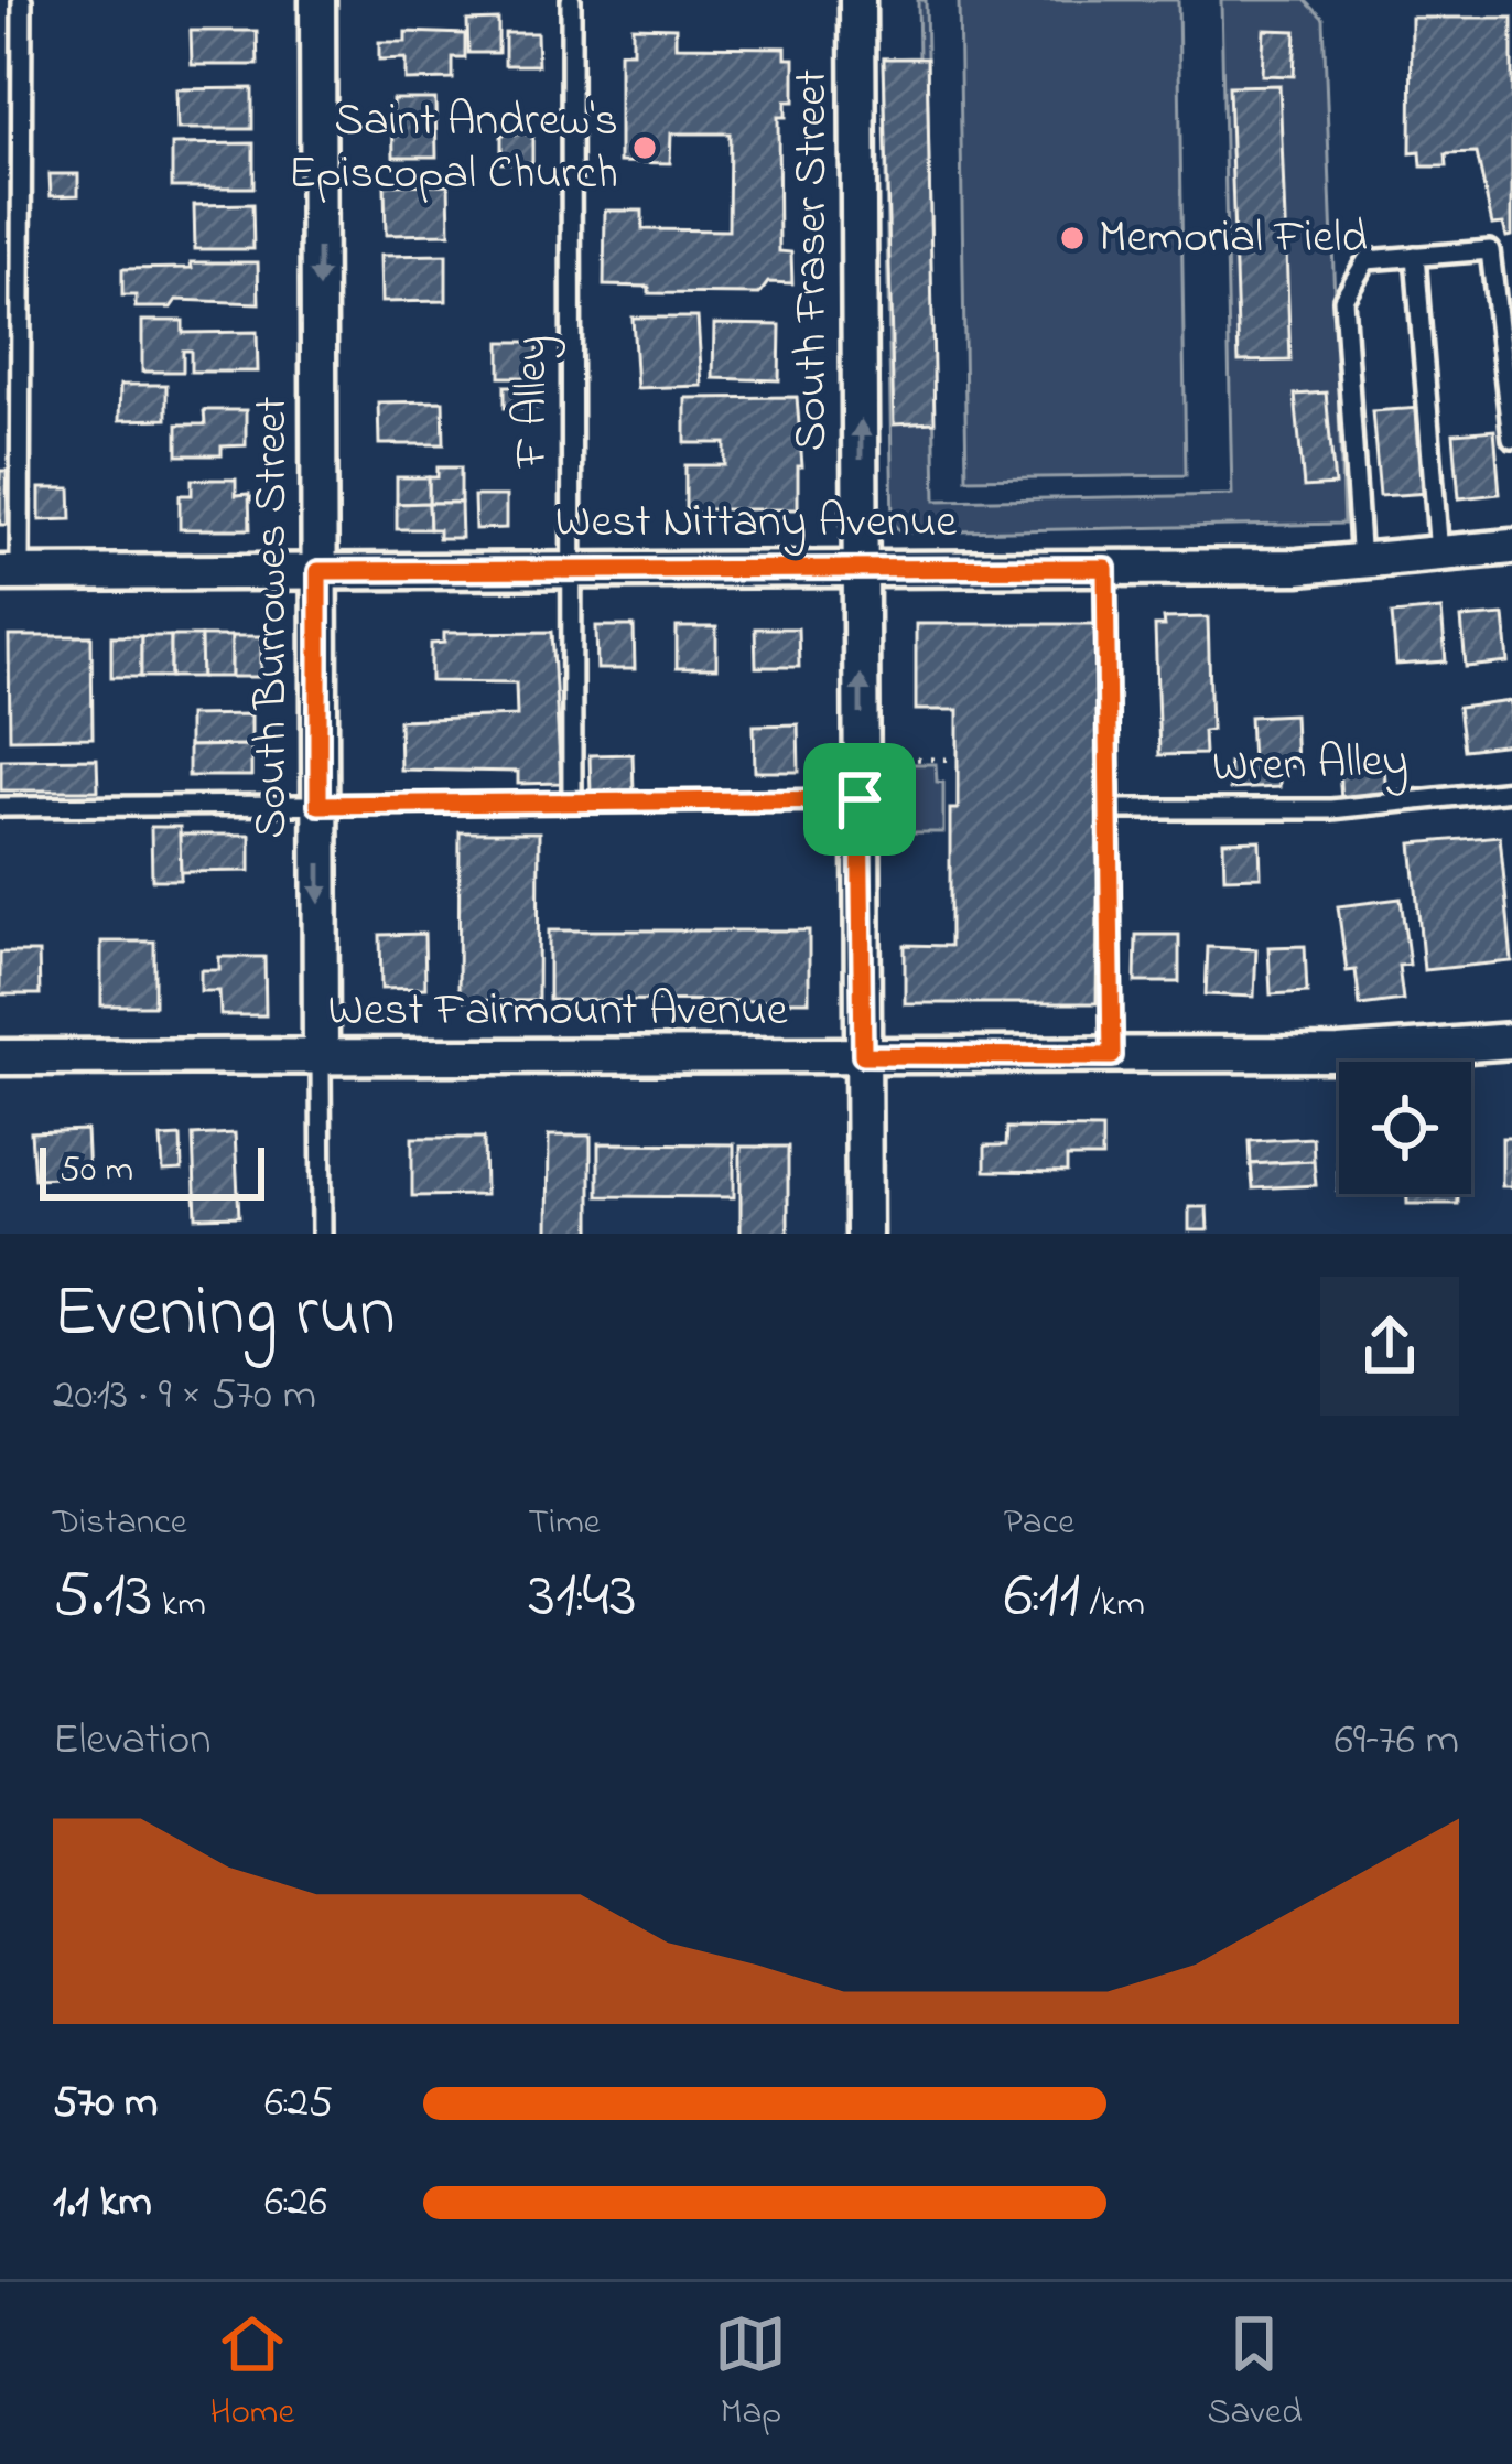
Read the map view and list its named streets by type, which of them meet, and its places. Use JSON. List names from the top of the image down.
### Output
{
  "streets": {
    "street": [
      "South Fraser Street",
      "West Nittany Avenue",
      "South Burrowes Street",
      "West Fairmount Avenue"
    ],
    "lane": ["F Alley", "Wren Alley"]
  },
  "crossings": [
    ["South Fraser Street", "West Nittany Avenue"],
    ["South Fraser Street", "West Fairmount Avenue"],
    ["F Alley", "West Nittany Avenue"],
    ["West Nittany Avenue", "South Burrowes Street"],
    ["South Burrowes Street", "West Fairmount Avenue"]
  ],
  "one_way": ["South Fraser Street", "South Burrowes Street"],
  "places": ["Saint Andrew's Episcopal Church", "Memorial Field"],
  "scale_bar": "50 m",
  "page": {
    "scale": "50 m",
    "heading": ["Evening run", "20:13 · 9 × 570 m"],
    "stats": [
      ["Distance", "5.13 km"],
      ["Time", "31:43"],
      ["Pace", "6:11 /km"]
    ],
    "chart": ["Elevation", "69–76 m"],
    "list": [
      {
        "name": "570 m",
        "note": "6:25"
      },
      {
        "name": "1.1 km",
        "note": "6:26"
      }
    ],
    "tabs": ["Home", "Map", "Saved"]
  }
}
